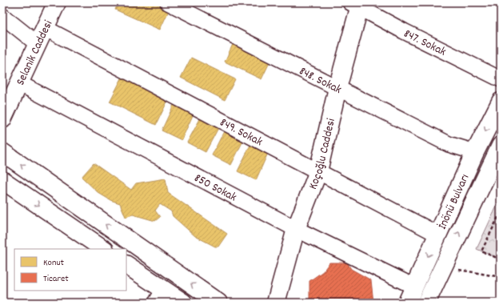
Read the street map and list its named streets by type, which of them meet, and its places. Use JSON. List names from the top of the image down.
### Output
{
  "streets": {
    "main road": ["Selanik Caddesi", "Koçoğlu Caddesi", "İnönü Bulvarı"],
    "street": [
      "847. Sokak",
      "848. Sokak",
      "849. Sokak",
      "850 Sokak"
    ]
  },
  "crossings": [
    ["847. Sokak", "Koçoğlu Caddesi"],
    ["Selanik Caddesi", "849. Sokak"],
    ["Selanik Caddesi", "850 Sokak"],
    ["848. Sokak", "Koçoğlu Caddesi"],
    ["848. Sokak", "İnönü Bulvarı"],
    ["849. Sokak", "Koçoğlu Caddesi"],
    ["849. Sokak", "İnönü Bulvarı"],
    ["Koçoğlu Caddesi", "850 Sokak"],
    ["850 Sokak", "İnönü Bulvarı"]
  ],
  "legend": ["Konut", "Ticaret"]
}
